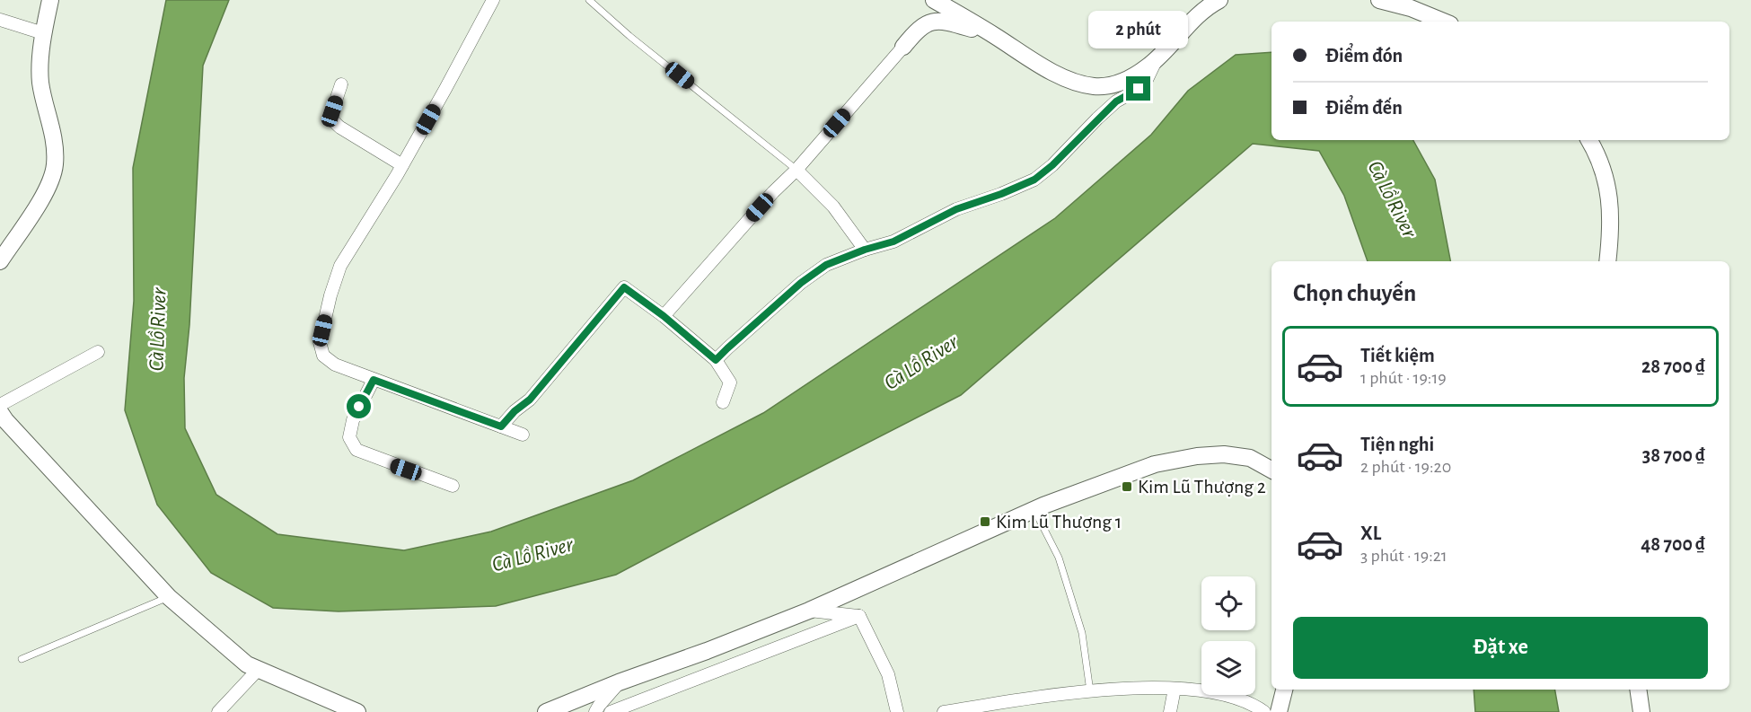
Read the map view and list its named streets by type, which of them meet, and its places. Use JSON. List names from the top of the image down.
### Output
{
  "water": ["Cà Lồ River"],
  "places": {
    "transit": ["Kim Lũ Thượng 2", "Kim Lũ Thượng 1"]
  },
  "page": {
    "bubble": "2 phút",
    "banner": ["Điểm đón", "Điểm đến"],
    "heading": "Chọn chuyến",
    "list": [
      {
        "name": "Tiết kiệm",
        "note": "1 phút · 19:19",
        "value": "28 700 ₫"
      },
      {
        "name": "Tiện nghi",
        "note": "2 phút · 19:20",
        "value": "38 700 ₫"
      },
      {
        "name": "XL",
        "note": "3 phút · 19:21",
        "value": "48 700 ₫"
      }
    ],
    "buttons": "Đặt xe"
  }
}
